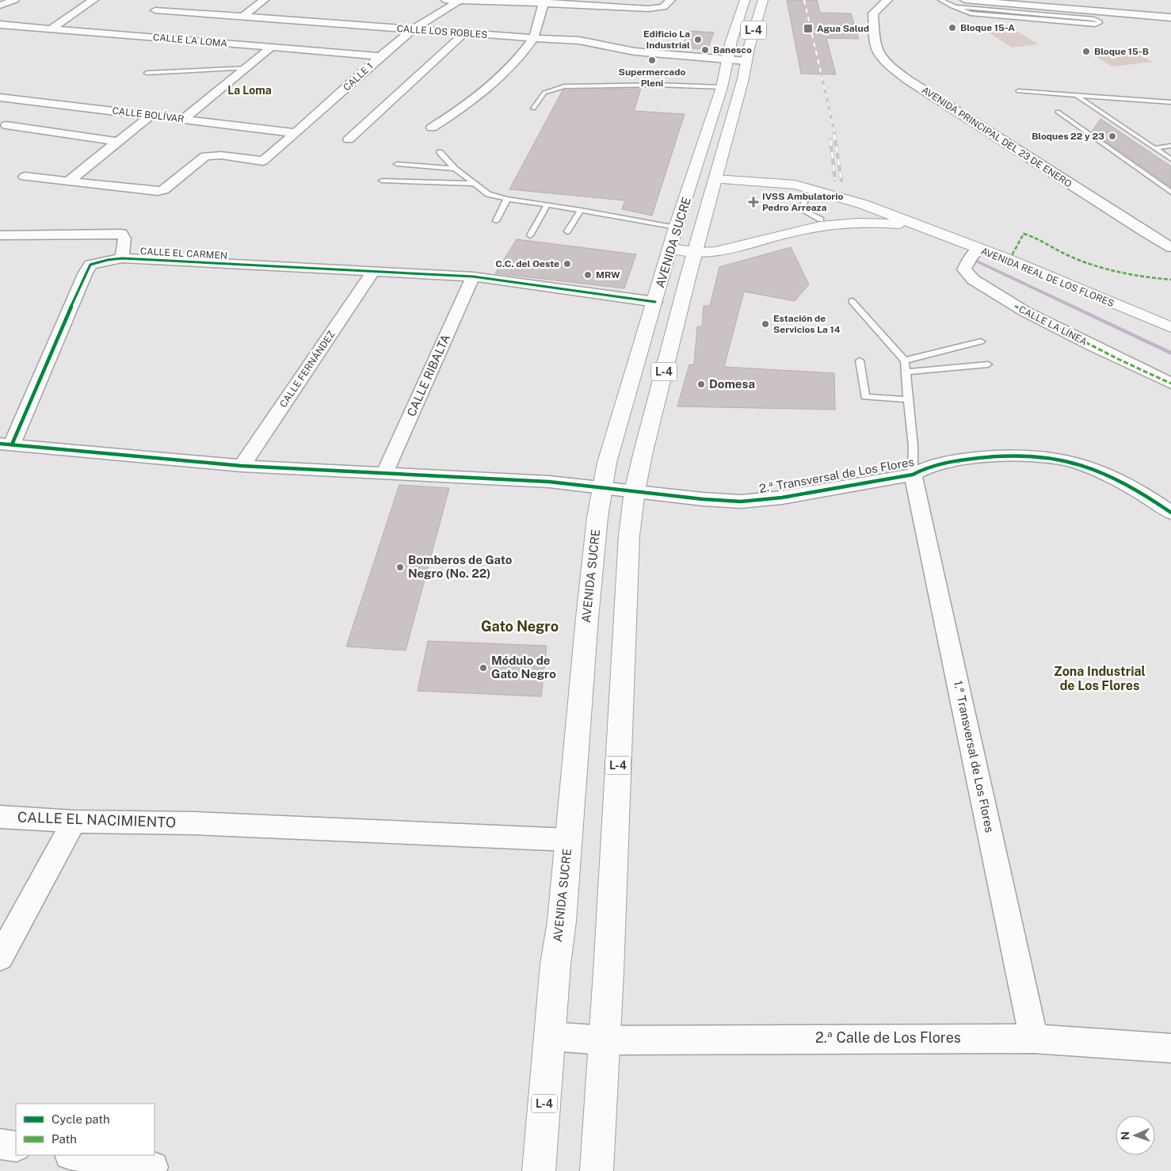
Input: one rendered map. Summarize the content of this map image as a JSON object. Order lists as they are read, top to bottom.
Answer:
{
  "streets": {
    "main road": ["L-4", "AVENIDA SUCRE", "AVENIDA REAL DE LOS FLORES"],
    "street": [
      "CALLE LOS ROBLES",
      "CALLE LA LOMA",
      "CALLE 1",
      "CALLE BOLÍVAR",
      "AVENIDA PRINCIPAL DEL 23 DE ENERO",
      "CALLE EL CARMEN",
      "CALLE LA LÍNEA",
      "CALLE FERNÁNDEZ",
      "CALLE RIBALTA",
      "2.ª Transversal de Los Flores",
      "1.ª Transversal de Los Flores",
      "CALLE EL NACIMIENTO",
      "2.ª Calle de Los Flores"
    ]
  },
  "crossings": [
    ["CALLE LOS ROBLES", "CALLE 1"],
    ["CALLE LOS ROBLES", "AVENIDA SUCRE"],
    ["CALLE LA LOMA", "CALLE 1"],
    ["CALLE 1", "CALLE BOLÍVAR"],
    ["AVENIDA SUCRE", "CALLE EL CARMEN"],
    ["AVENIDA SUCRE", "AVENIDA REAL DE LOS FLORES"],
    ["AVENIDA SUCRE", "2.ª Transversal de Los Flores"],
    ["AVENIDA SUCRE", "CALLE EL NACIMIENTO"],
    ["AVENIDA SUCRE", "2.ª Calle de Los Flores"],
    ["CALLE EL CARMEN", "CALLE FERNÁNDEZ"],
    ["CALLE EL CARMEN", "CALLE RIBALTA"],
    ["CALLE EL CARMEN", "2.ª Transversal de Los Flores"],
    ["AVENIDA REAL DE LOS FLORES", "CALLE LA LÍNEA"],
    ["CALLE FERNÁNDEZ", "2.ª Transversal de Los Flores"],
    ["CALLE RIBALTA", "2.ª Transversal de Los Flores"],
    ["2.ª Transversal de Los Flores", "1.ª Transversal de Los Flores"],
    ["1.ª Transversal de Los Flores", "2.ª Calle de Los Flores"]
  ],
  "districts": ["La Loma", "Gato Negro", "Zona Industrial de Los Flores"],
  "places": {
    "other": [
      "Bloque 15-A",
      "Edificio La Industrial",
      "Banesco",
      "Bloque 15-B",
      "Supermercado Pleni",
      "Bloques 22 y 23",
      "C.C. del Oeste",
      "MRW",
      "Estación de Servicios La 14",
      "Domesa",
      "Bomberos de Gato Negro (No. 22)",
      "Módulo de Gato Negro"
    ],
    "transit": ["Agua Salud"],
    "health": ["IVSS Ambulatorio Pedro Arreaza"]
  },
  "legend": ["Cycle path", "Path"],
  "north": "left"
}
